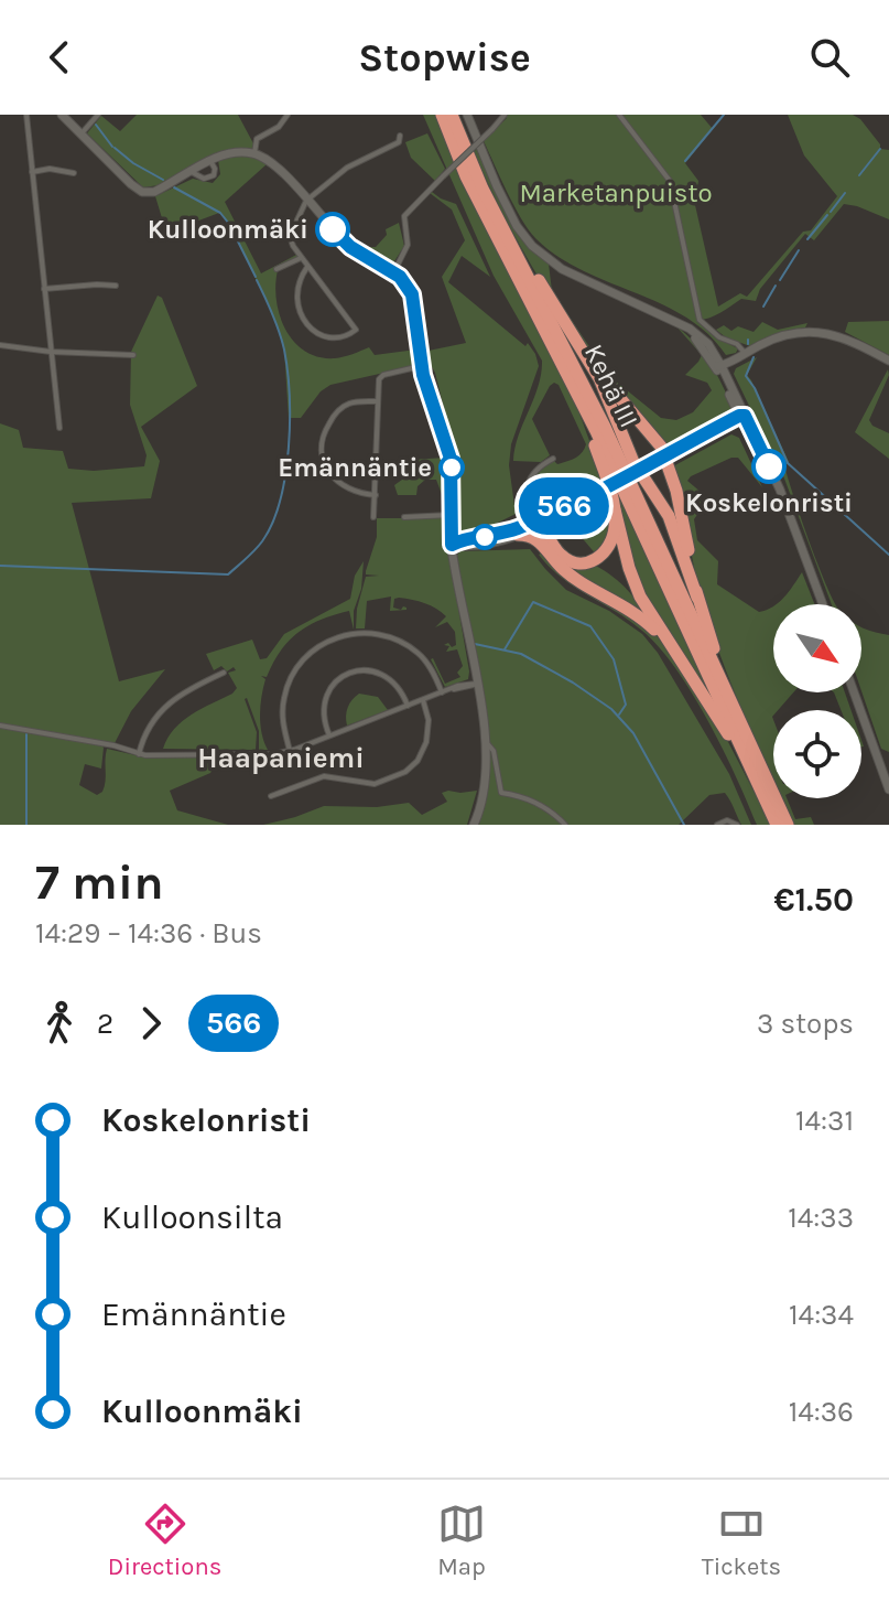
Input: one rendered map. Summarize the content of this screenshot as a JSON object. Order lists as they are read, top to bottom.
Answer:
{
  "streets": {
    "highway": ["Kehä III"]
  },
  "districts": ["Haapaniemi"],
  "parks": ["Marketanpuisto"],
  "places": ["Kulloonmäki", "Koskelonristi", "Emännäntie"],
  "lines": ["bus line 566"],
  "north": "bottom right",
  "page": {
    "header": "Stopwise",
    "on_map": "566",
    "heading": ["7 min", "14:29 – 14:36 · Bus", "€1.50"],
    "legs": ["2", "566", "3 stops"],
    "list": [
      {
        "name": "Koskelonristi",
        "value": "14:31"
      },
      {
        "name": "Kulloonsilta",
        "value": "14:33"
      },
      {
        "name": "Emännäntie",
        "value": "14:34"
      },
      {
        "name": "Kulloonmäki",
        "value": "14:36"
      }
    ],
    "tabs": ["Directions", "Map", "Tickets"]
  }
}
